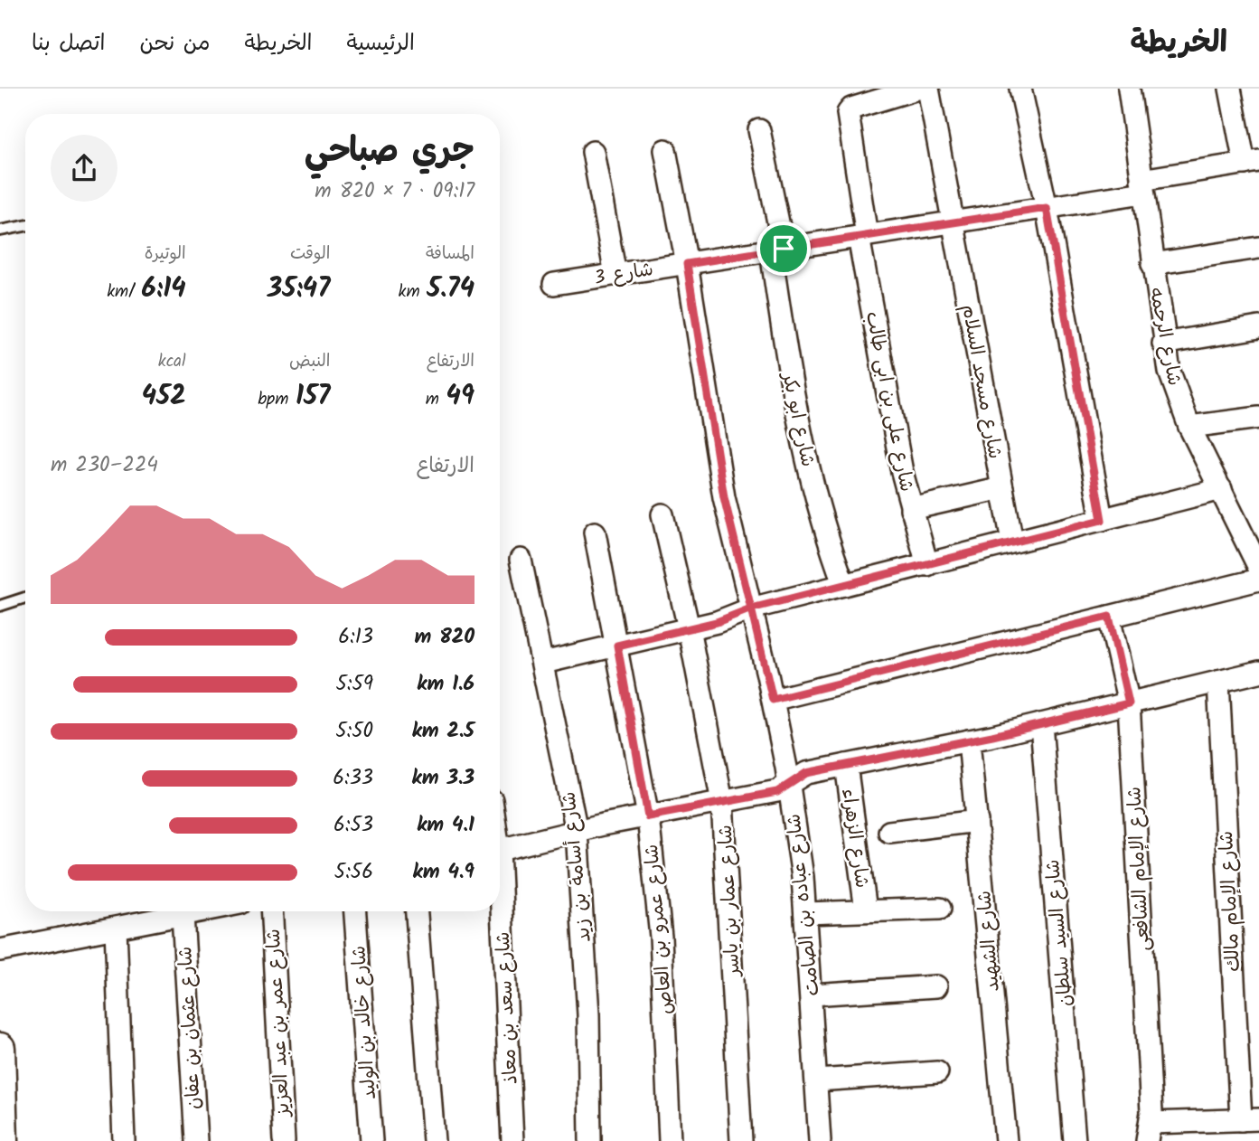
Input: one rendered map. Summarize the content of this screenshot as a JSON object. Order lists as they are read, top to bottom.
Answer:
{
  "streets": {
    "street": [
      "شارع 3",
      "شارع الرحمه",
      "شارع مسجد السلام",
      "شارع على بن ابى طالب",
      "شارع ابو بكر",
      "شارع الزهراء",
      "شارع أسامة بن زيد",
      "شارع الإمام الشافعى",
      "شارع عمار بن ياسر",
      "شارع الإمام مالك",
      "شارع عباده بن الصامت",
      "شارع عمرو بن العاص",
      "شارع السيد سلطان",
      "شارع الشهيد",
      "شارع سعد بن معاذ",
      "شارع عمر بن عبد العزيز",
      "شارع خالد بن الوليد",
      "شارع عثمان بن عفان"
    ]
  },
  "crossings": [
    ["شارع 3", "شارع الرحمه"],
    ["شارع 3", "شارع مسجد السلام"],
    ["شارع 3", "شارع على بن ابى طالب"],
    ["شارع 3", "شارع ابو بكر"],
    ["شارع 3", "شارع عباده بن الصامت"]
  ],
  "page": {
    "header": "الخريطة",
    "nav": [
      "الرئيسية",
      "الخريطة",
      "من نحن",
      "اتصل بنا"
    ],
    "heading": ["جري صباحي", "09:17 · 7 × 820 m"],
    "stats": [
      ["المسافة", "5.74 km"],
      ["الوقت", "35:47"],
      ["الوتيرة", "6:14 /km"],
      ["الارتفاع", "49 m"],
      ["النبض", "157 bpm"],
      ["kcal", "452"]
    ],
    "chart": ["الارتفاع", "224–230 m"],
    "list": [
      {
        "name": "820 m",
        "note": "6:13"
      },
      {
        "name": "1.6 km",
        "note": "5:59"
      },
      {
        "name": "2.5 km",
        "note": "5:50"
      },
      {
        "name": "3.3 km",
        "note": "6:33"
      },
      {
        "name": "4.1 km",
        "note": "6:53"
      },
      {
        "name": "4.9 km",
        "note": "5:56"
      }
    ]
  }
}
